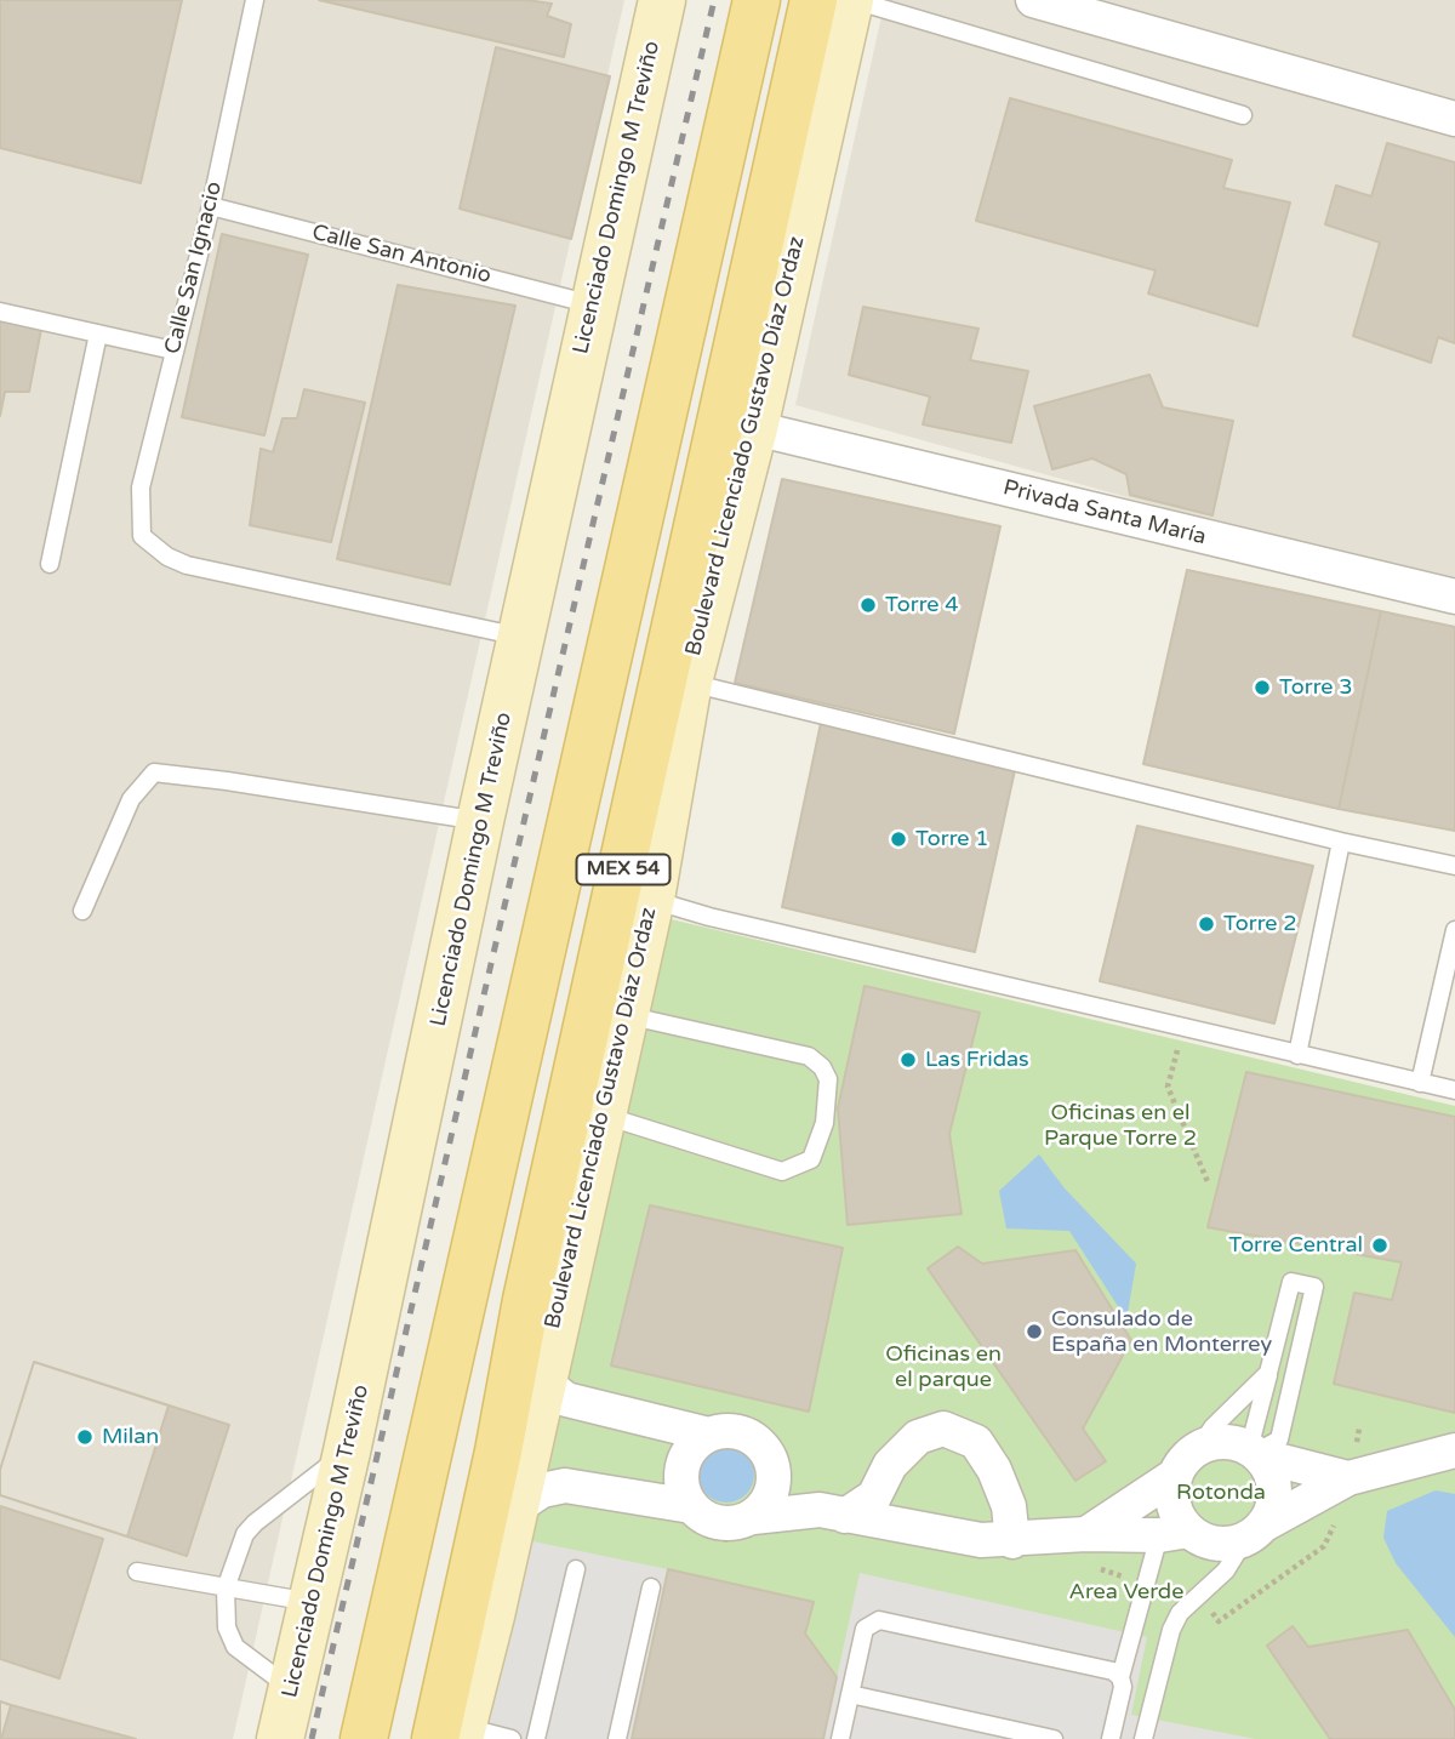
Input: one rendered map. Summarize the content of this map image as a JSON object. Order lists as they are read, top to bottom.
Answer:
{
  "streets": {
    "main road": ["Licenciado Domingo M Treviño", "Boulevard Licenciado Gustavo Díaz Ordaz", "MEX 54"],
    "street": ["Privada Santa María"],
    "lane": ["Calle San Antonio", "Calle San Ignacio"]
  },
  "crossings": [
    ["Licenciado Domingo M Treviño", "Calle San Antonio"],
    ["Licenciado Domingo M Treviño", "Calle San Ignacio"],
    ["Calle San Antonio", "Calle San Ignacio"],
    ["Boulevard Licenciado Gustavo Díaz Ordaz", "Privada Santa María"]
  ],
  "parks": [
    "Oficinas en el Parque Torre 2",
    "Oficinas en el parque",
    "Rotonda",
    "Area Verde"
  ],
  "places": [
    "Torre 4",
    "Torre 3",
    "Torre 1",
    "Torre 2",
    "Las Fridas",
    "Torre Central",
    "Consulado de España en Monterrey",
    "Milan"
  ]
}
